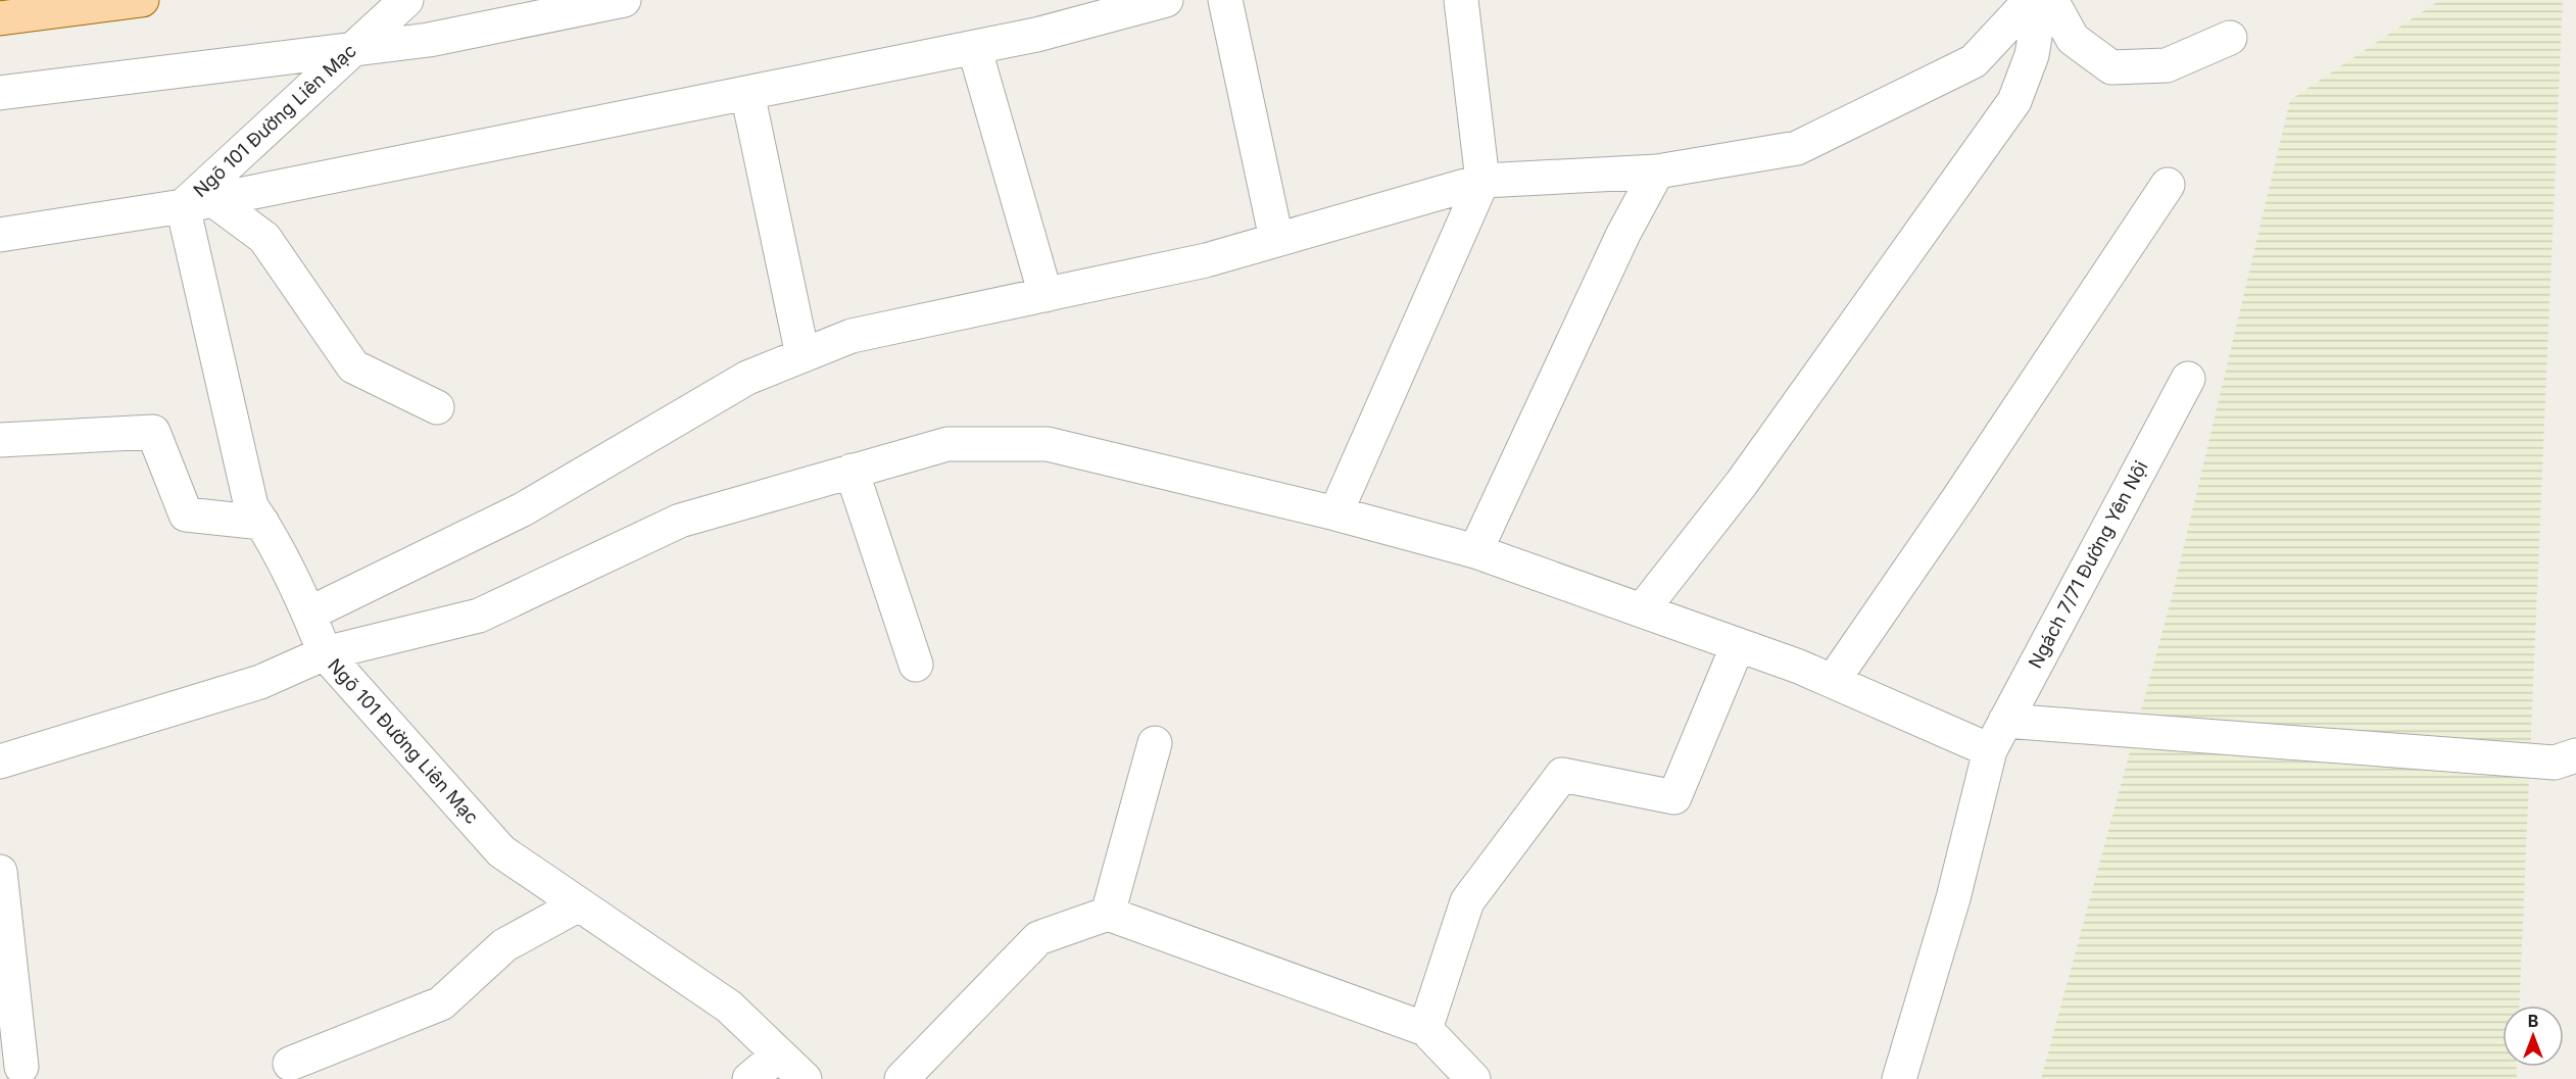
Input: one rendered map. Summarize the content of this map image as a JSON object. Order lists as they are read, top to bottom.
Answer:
{
  "streets": {
    "street": ["Ngõ 101 Đường Liên Mạc", "Ngách 7/71 Đường Yên Nội"]
  },
  "north": "top"
}
